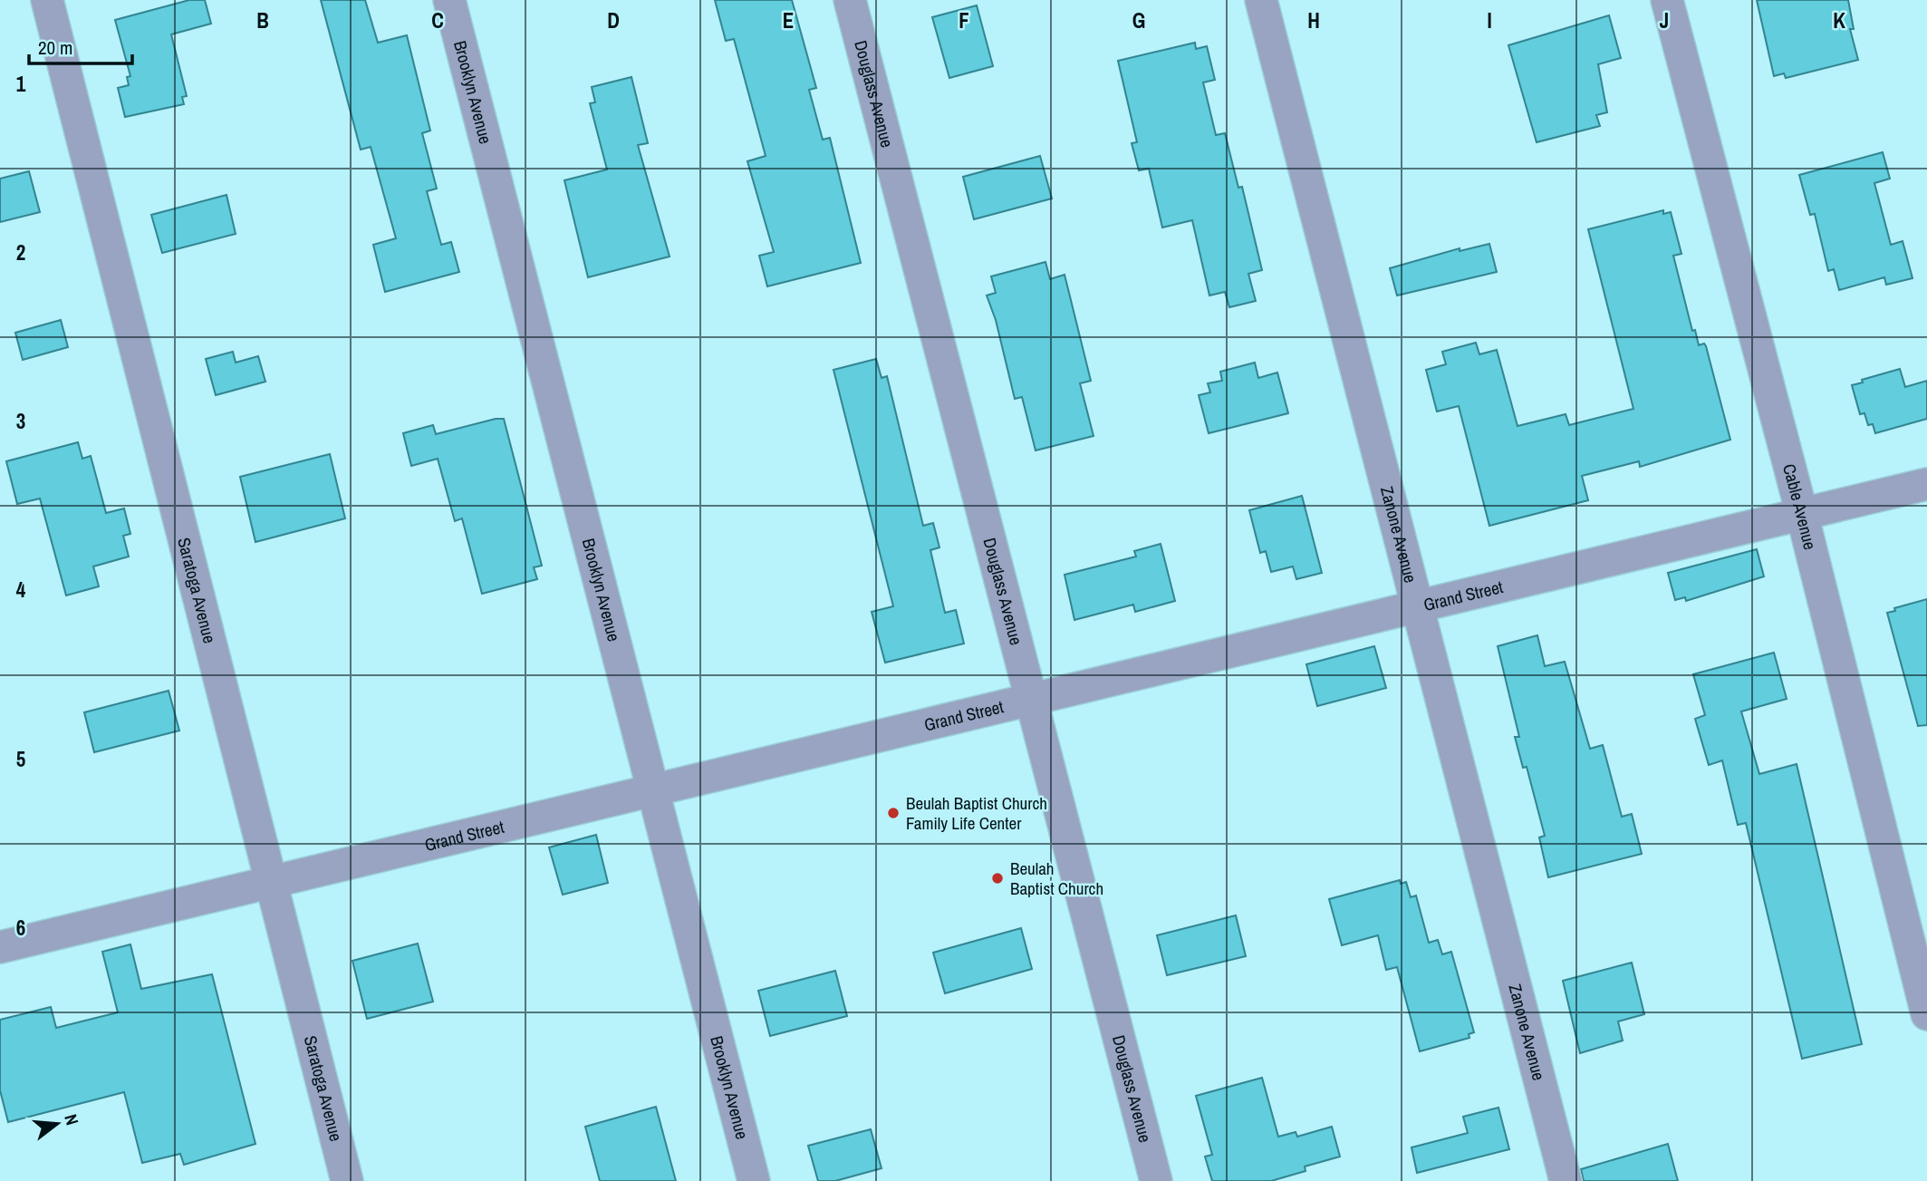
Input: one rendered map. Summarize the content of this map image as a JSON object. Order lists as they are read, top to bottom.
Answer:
{
  "streets": {
    "street": [
      "Brooklyn Avenue",
      "Douglass Avenue",
      "Cable Avenue",
      "Zanone Avenue",
      "Saratoga Avenue",
      "Grand Street"
    ]
  },
  "crossings": [
    ["Brooklyn Avenue", "Grand Street"],
    ["Douglass Avenue", "Grand Street"],
    ["Cable Avenue", "Grand Street"],
    ["Zanone Avenue", "Grand Street"],
    ["Saratoga Avenue", "Grand Street"]
  ],
  "places": ["Beulah Baptist Church Family Life Center", "Beulah Baptist Church"],
  "scale_bar": "20 m",
  "north": "right",
  "grid": {
    "columns": [
      "B",
      "C",
      "D",
      "E",
      "F",
      "G",
      "H",
      "I",
      "J",
      "K"
    ],
    "rows": [
      "1",
      "2",
      "3",
      "4",
      "5",
      "6"
    ]
  }
}
